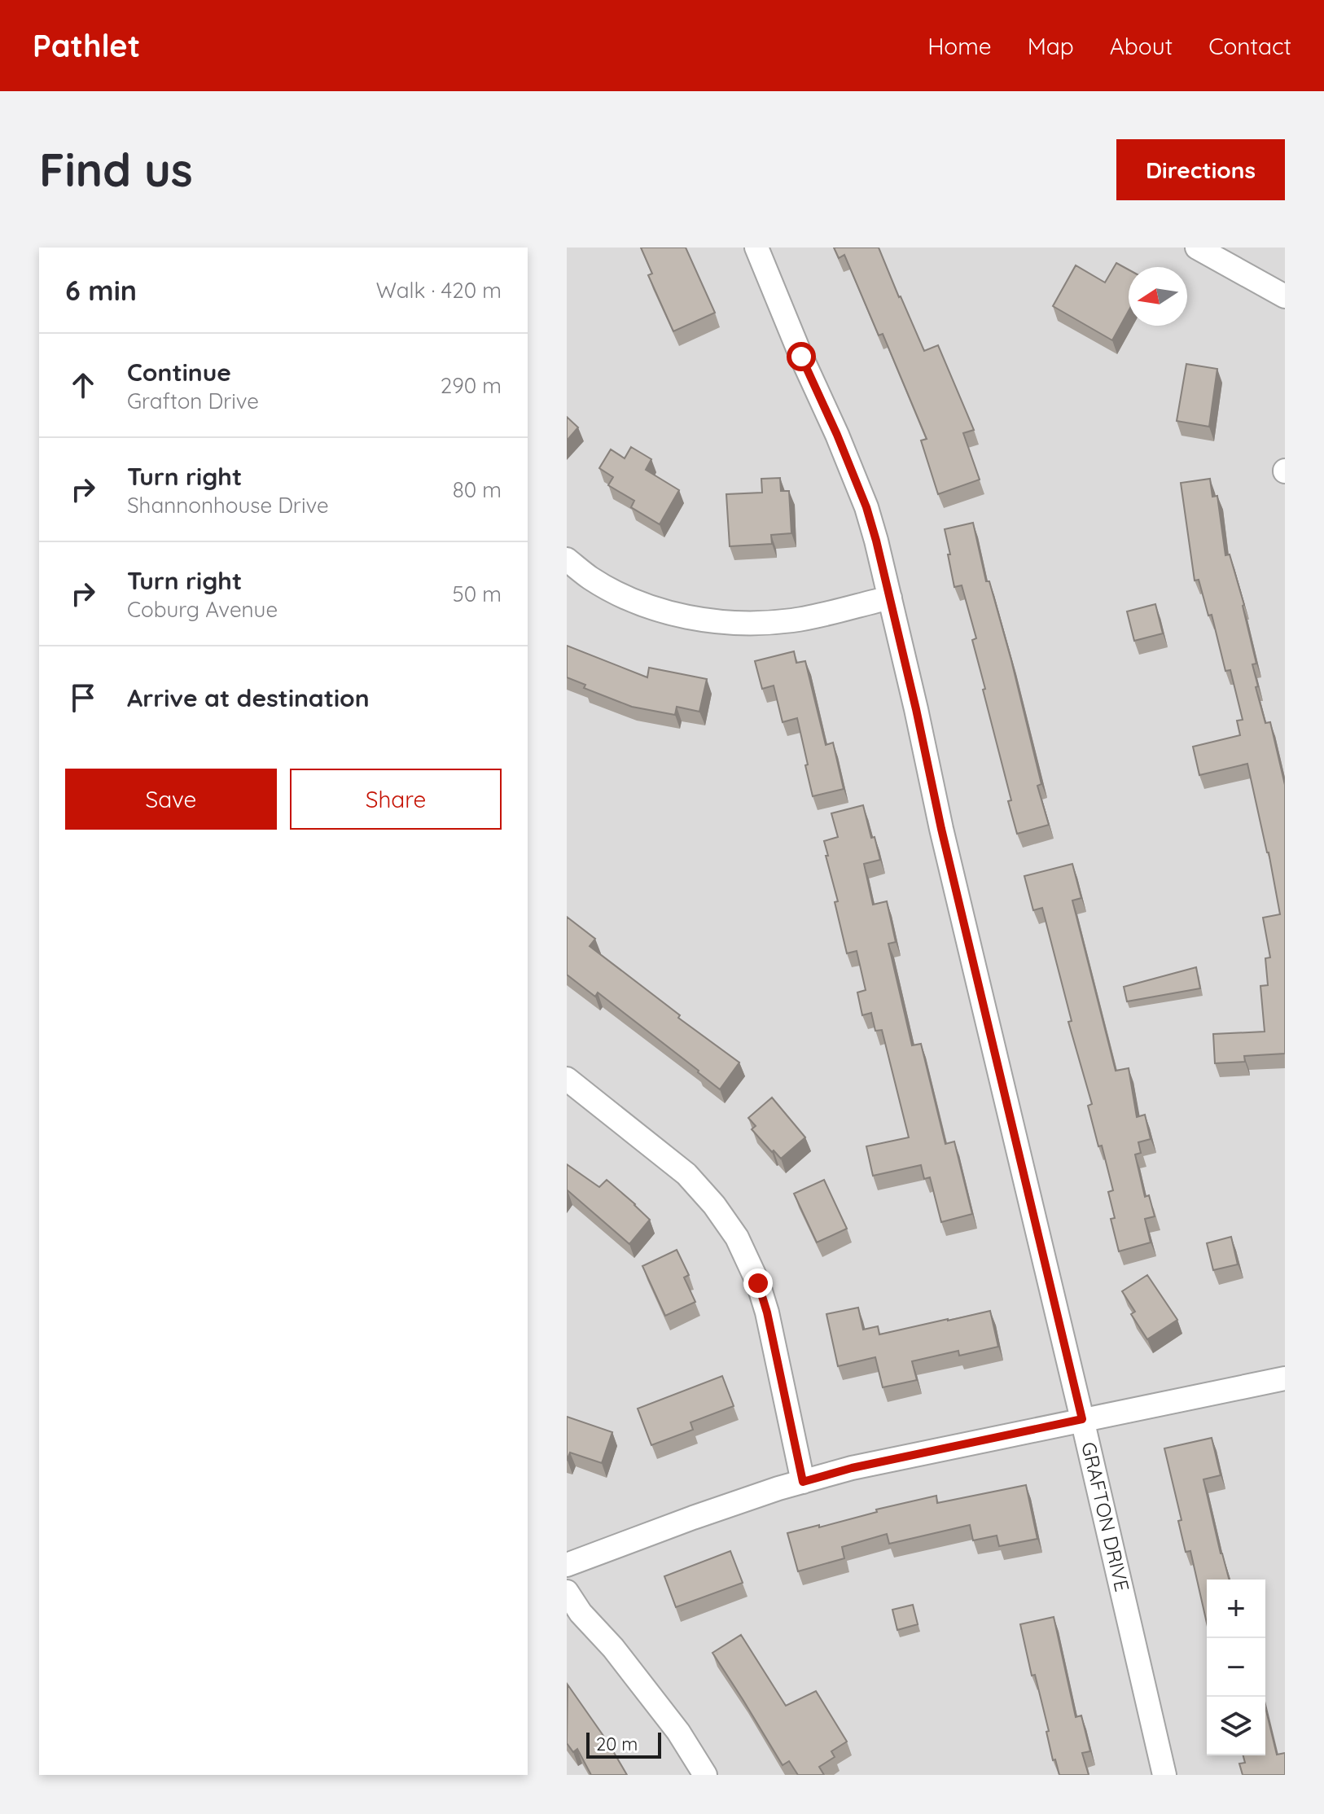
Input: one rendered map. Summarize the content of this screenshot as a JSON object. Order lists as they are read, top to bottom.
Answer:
{
  "streets": {
    "street": ["GRAFTON DRIVE"]
  },
  "scale_bar": "20 m",
  "north": "left",
  "page": {
    "header": "Pathlet",
    "nav": [
      "Home",
      "Map",
      "About",
      "Contact"
    ],
    "buttons": [
      "Directions",
      ["Save", "Share"]
    ],
    "title": "Find us",
    "heading": ["6 min", "Walk · 420 m"],
    "list": [
      ["Continue", "Grafton Drive", "290 m"],
      ["Turn right", "Shannonhouse Drive", "80 m"],
      ["Turn right", "Coburg Avenue", "50 m"],
      "Arrive at destination"
    ],
    "map_buttons": ["+", "−"],
    "scale": "20 m"
  }
}
